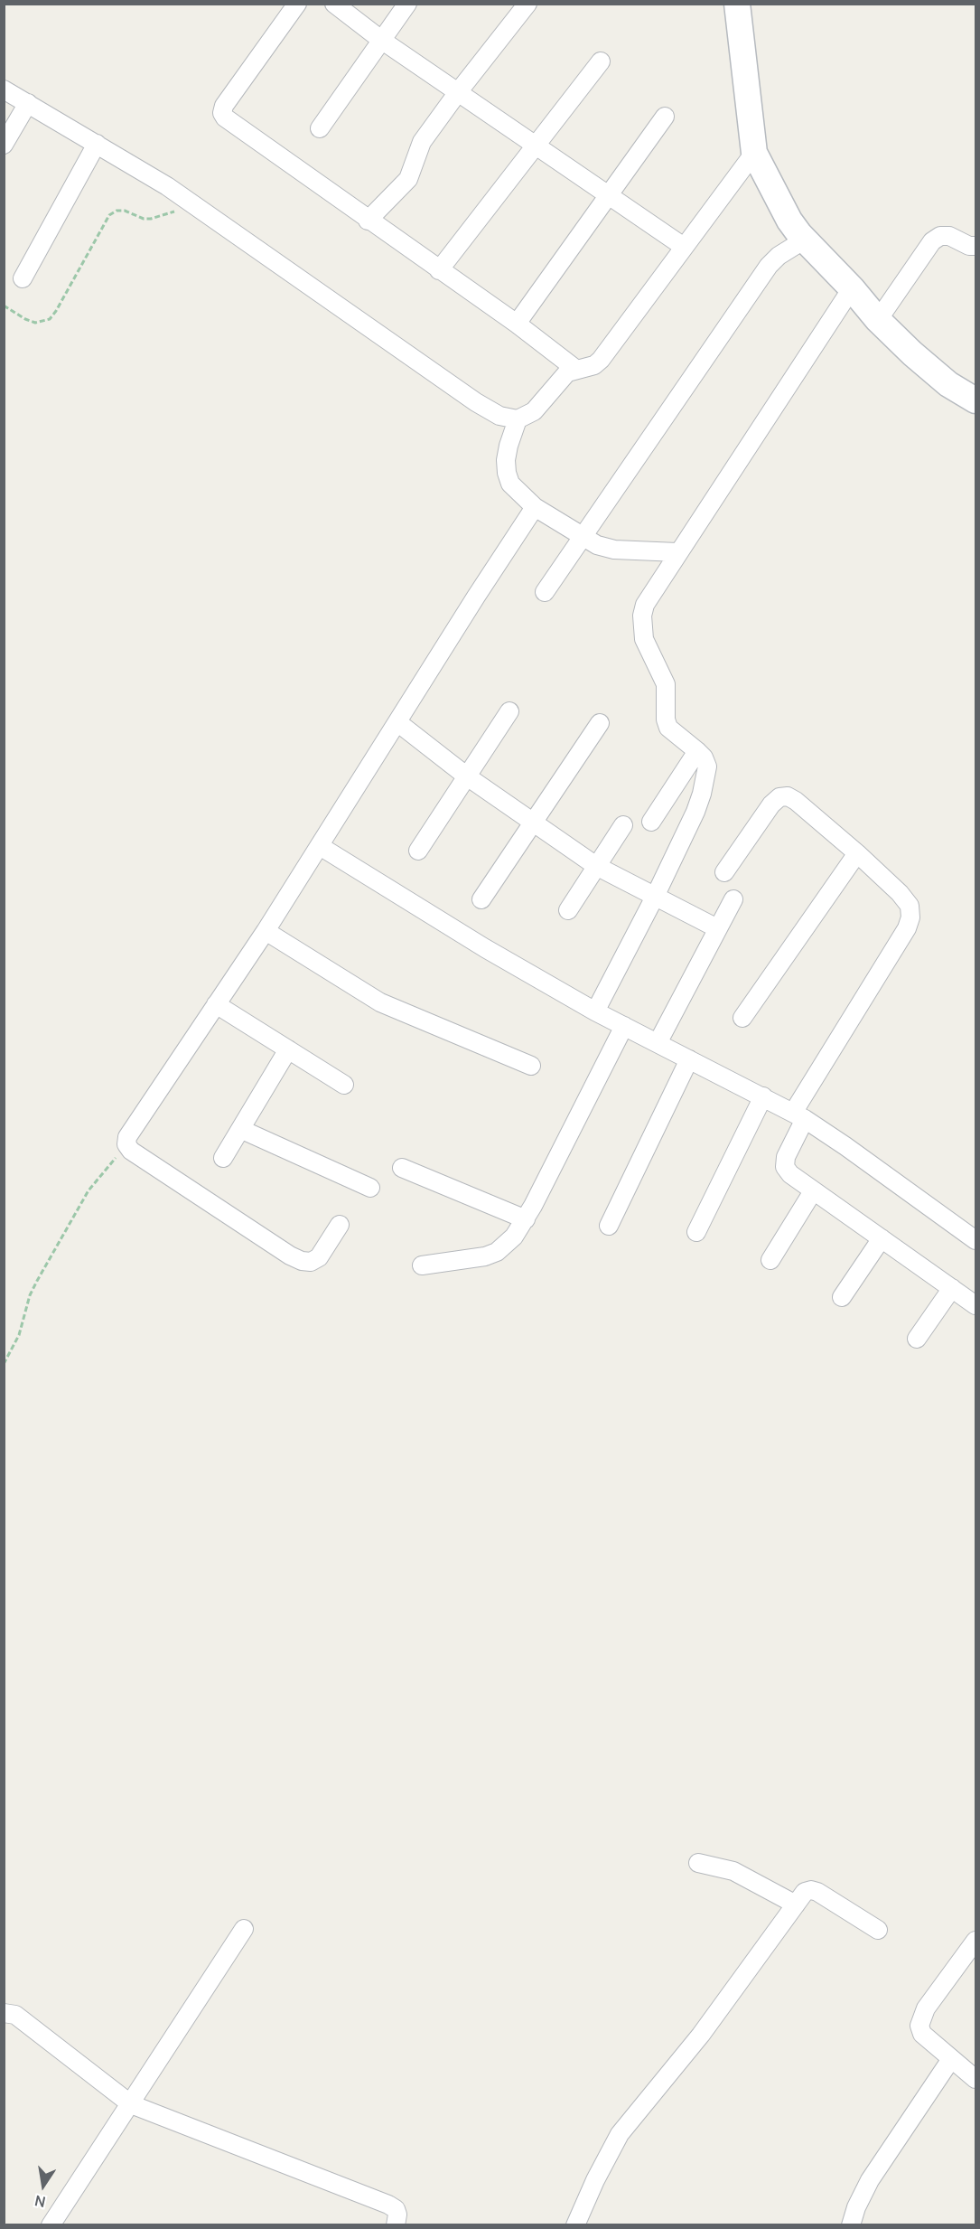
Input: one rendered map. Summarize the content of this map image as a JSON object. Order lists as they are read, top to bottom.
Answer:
{
  "north": "bottom"
}
